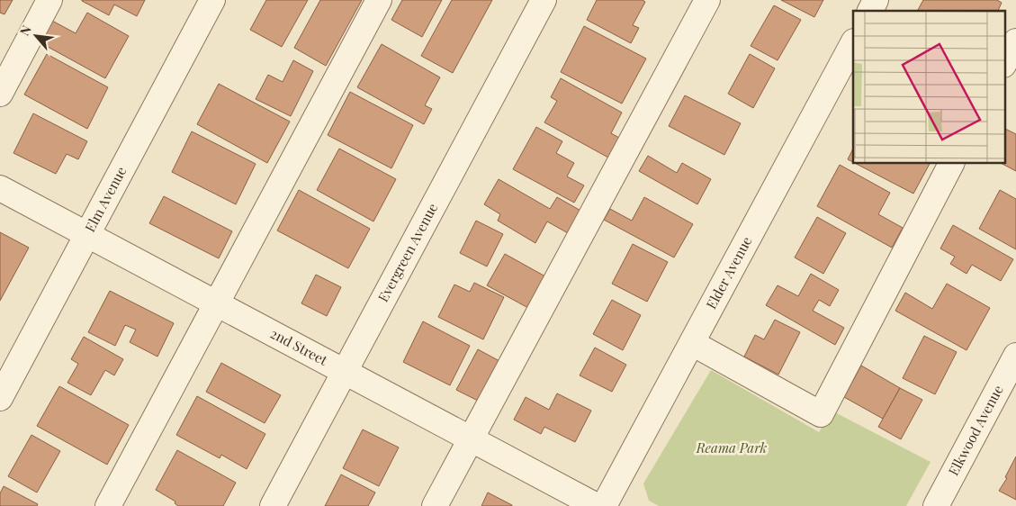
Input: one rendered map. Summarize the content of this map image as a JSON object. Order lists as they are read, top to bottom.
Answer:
{
  "streets": {
    "street": [
      "Elm Avenue",
      "Evergreen Avenue",
      "Elder Avenue",
      "2nd Street",
      "Elkwood Avenue"
    ]
  },
  "crossings": [
    ["Elm Avenue", "2nd Street"],
    ["Evergreen Avenue", "2nd Street"]
  ],
  "parks": ["Reama Park"],
  "north": "top left"
}
